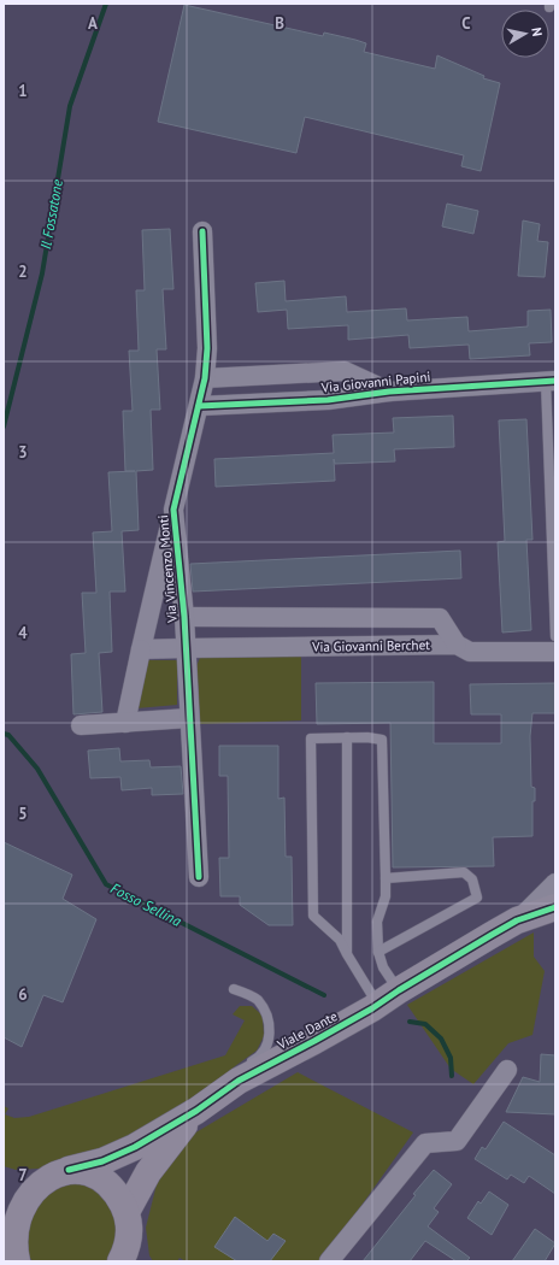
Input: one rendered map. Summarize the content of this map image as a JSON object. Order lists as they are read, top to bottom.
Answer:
{
  "streets": {
    "street": [
      "Via Giovanni Papini",
      "Via Vincenzo Monti",
      "Via Giovanni Berchet",
      "Viale Dante"
    ]
  },
  "crossings": [
    ["Via Giovanni Papini", "Via Vincenzo Monti"],
    ["Via Vincenzo Monti", "Via Giovanni Berchet"]
  ],
  "water": ["Il Fossatone", "Fosso Sellina"],
  "north": "right",
  "grid": {
    "columns": ["A", "B", "C"],
    "rows": [
      "1",
      "2",
      "3",
      "4",
      "5",
      "6",
      "7"
    ]
  }
}
